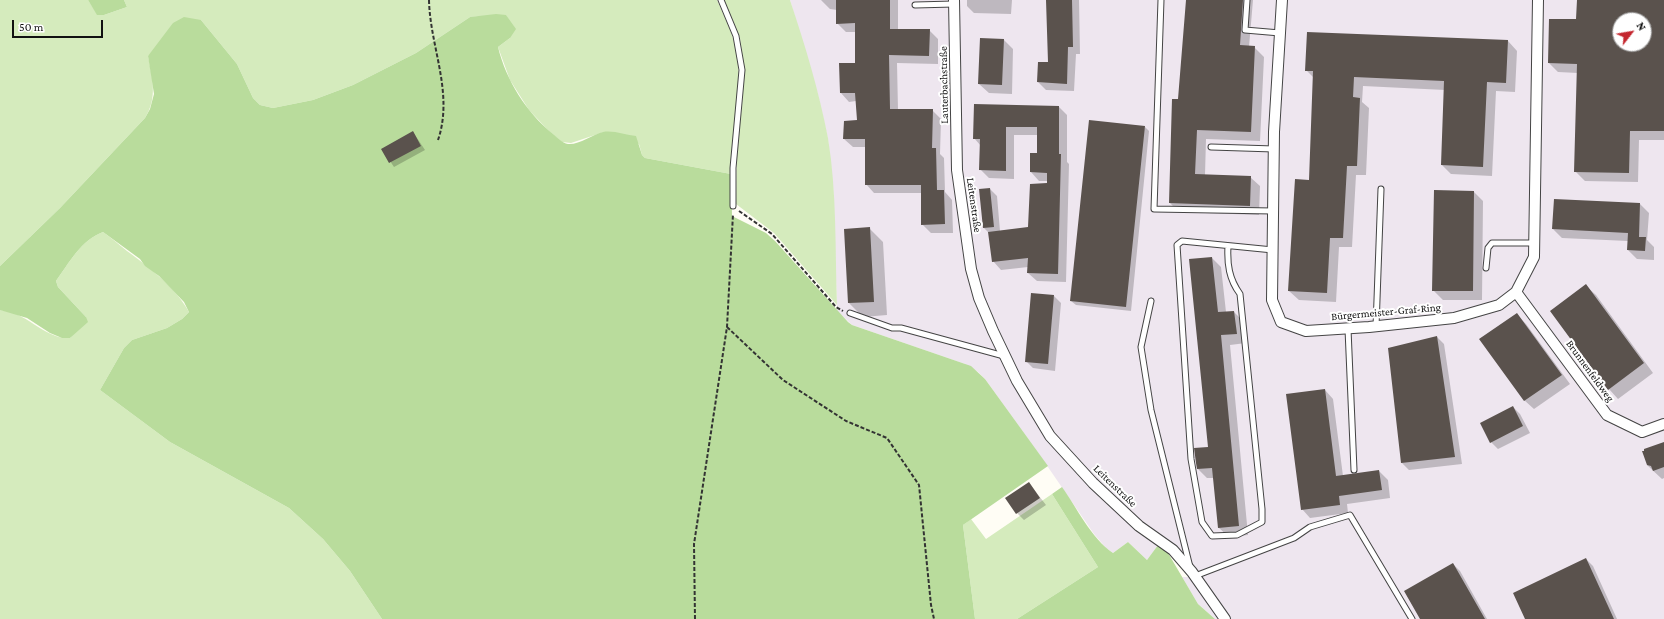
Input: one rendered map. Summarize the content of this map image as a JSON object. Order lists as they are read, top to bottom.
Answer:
{
  "streets": {
    "street": [
      "Lauterbachstraße",
      "Leitenstraße",
      "Bürgermeister-Graf-Ring",
      "Brunnenfeldweg"
    ]
  },
  "crossings": [
    ["Lauterbachstraße", "Leitenstraße"],
    ["Bürgermeister-Graf-Ring", "Brunnenfeldweg"]
  ],
  "scale_bar": "50 m",
  "north": "top right"
}
